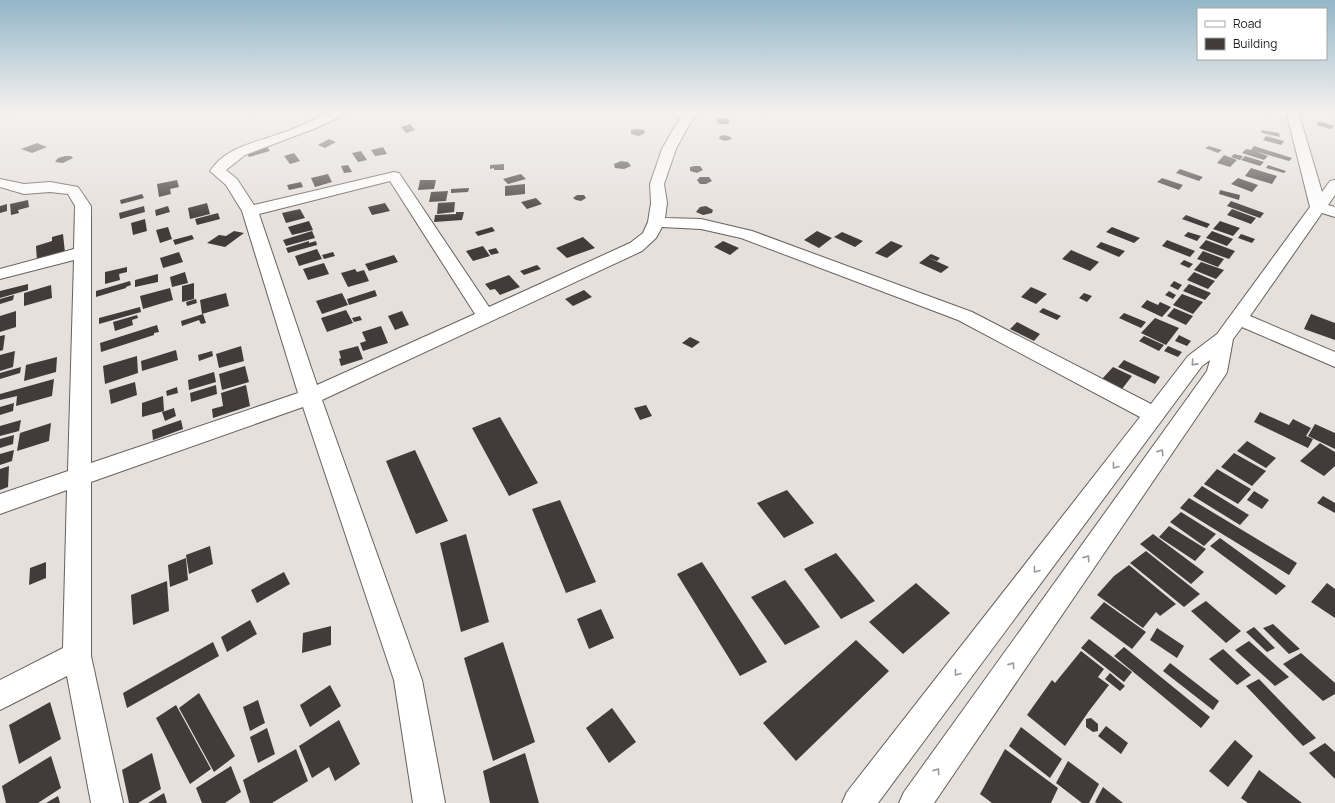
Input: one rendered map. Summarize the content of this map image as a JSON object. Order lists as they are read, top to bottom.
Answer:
{
  "legend": ["Road", "Building"]
}
